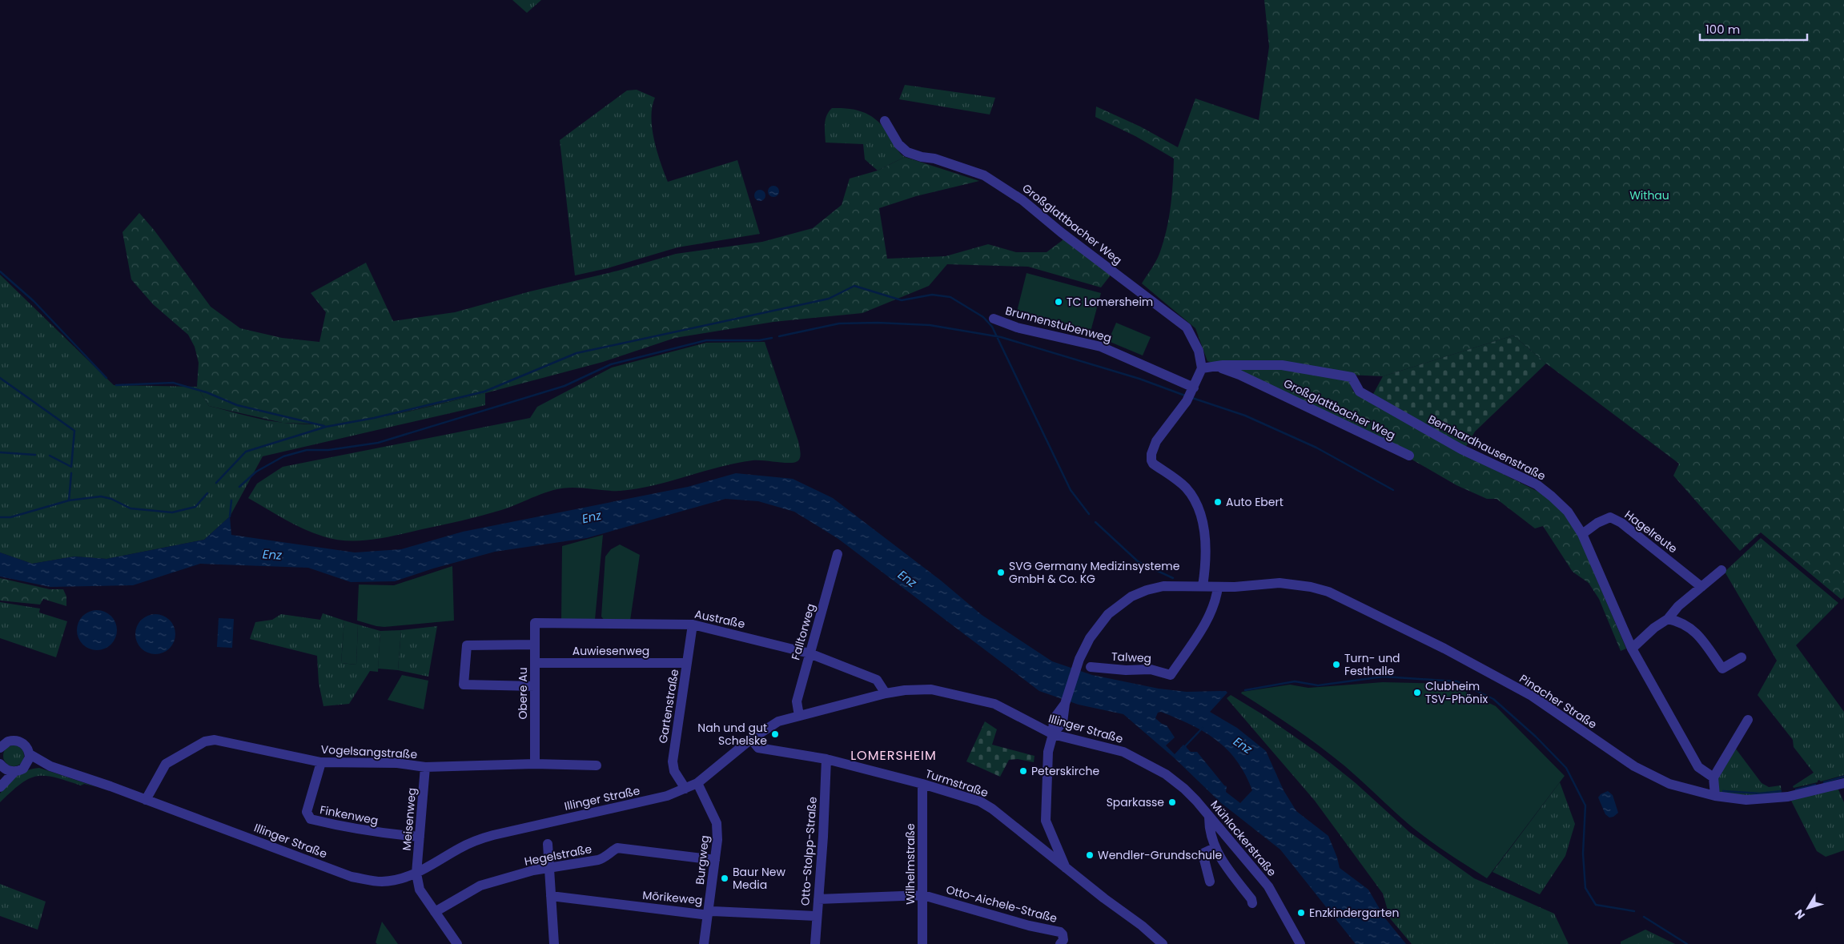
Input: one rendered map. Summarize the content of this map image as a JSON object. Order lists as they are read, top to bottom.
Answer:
{
  "streets": {
    "street": [
      "Großglattbacher Weg",
      "Brunnenstubenweg",
      "Bernhardhausenstraße",
      "Hagelreute",
      "Austraße",
      "Falltorweg",
      "Auwiesenweg",
      "Talweg",
      "Obere Au",
      "Pinacher Straße",
      "Gartenstraße",
      "Illinger Straße",
      "Vogelsangstraße",
      "Turmstraße",
      "Finkenweg",
      "Meisenweg",
      "Mühlackerstraße",
      "Otto-Stolpp-Straße",
      "Hegelstraße",
      "Burgweg",
      "Wilhelmstraße",
      "Mörikeweg",
      "Otto-Aichele-Straße"
    ]
  },
  "crossings": [
    ["Großglattbacher Weg", "Bernhardhausenstraße"],
    ["Bernhardhausenstraße", "Hagelreute"],
    ["Austraße", "Falltorweg"],
    ["Austraße", "Obere Au"],
    ["Austraße", "Gartenstraße"],
    ["Austraße", "Illinger Straße"],
    ["Falltorweg", "Illinger Straße"],
    ["Auwiesenweg", "Obere Au"],
    ["Auwiesenweg", "Gartenstraße"],
    ["Talweg", "Pinacher Straße"],
    ["Obere Au", "Vogelsangstraße"],
    ["Pinacher Straße", "Illinger Straße"],
    ["Gartenstraße", "Illinger Straße"],
    ["Illinger Straße", "Vogelsangstraße"],
    ["Illinger Straße", "Turmstraße"],
    ["Illinger Straße", "Meisenweg"],
    ["Illinger Straße", "Mühlackerstraße"],
    ["Illinger Straße", "Burgweg"],
    ["Vogelsangstraße", "Finkenweg"],
    ["Vogelsangstraße", "Meisenweg"],
    ["Turmstraße", "Otto-Stolpp-Straße"],
    ["Turmstraße", "Wilhelmstraße"],
    ["Finkenweg", "Meisenweg"],
    ["Otto-Stolpp-Straße", "Mörikeweg"],
    ["Hegelstraße", "Burgweg"],
    ["Burgweg", "Mörikeweg"],
    ["Wilhelmstraße", "Otto-Aichele-Straße"]
  ],
  "districts": ["LOMERSHEIM"],
  "water": ["Enz"],
  "parks": ["Withau"],
  "places": [
    "TC Lomersheim",
    "Auto Ebert",
    "SVG Germany Medizinsysteme GmbH & Co. KG",
    "Turn- und Festhalle",
    "Clubheim TSV-Phönix",
    "Nah und gut Schelske",
    "Peterskirche",
    "Sparkasse",
    "Wendler-Grundschule",
    "Baur New Media",
    "Enzkindergarten"
  ],
  "scale_bar": "100 m",
  "north": "bottom left"
}
